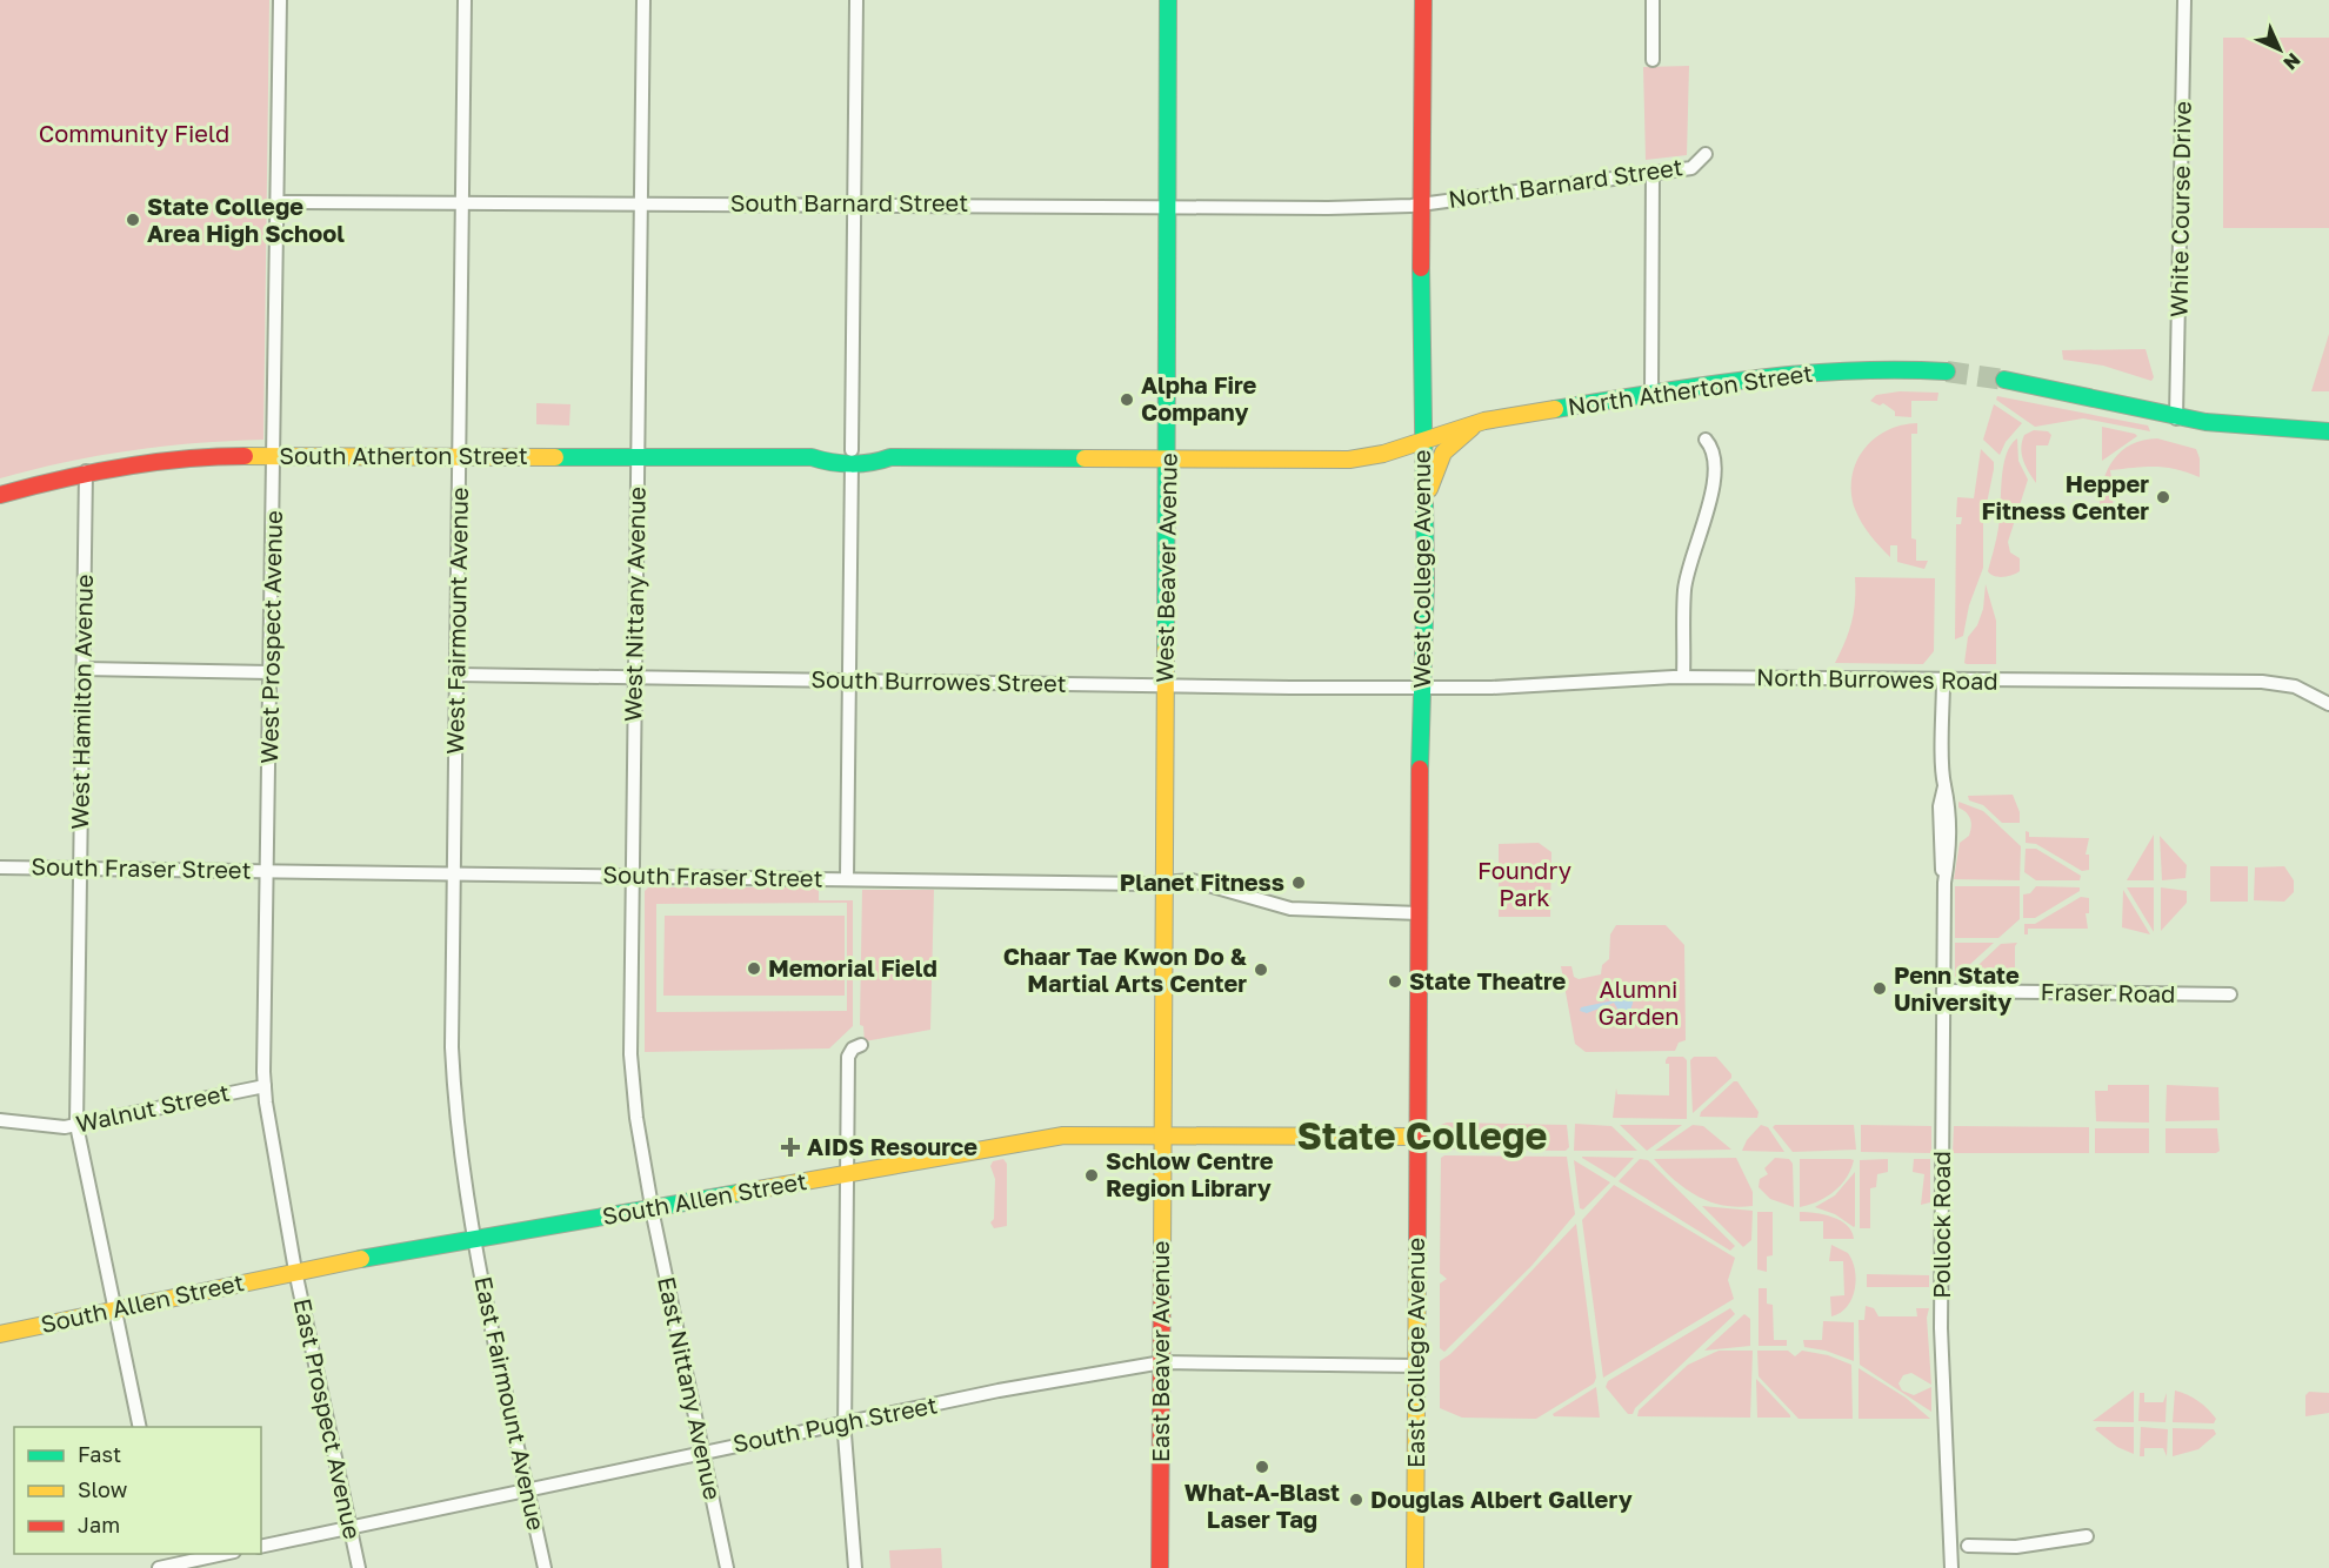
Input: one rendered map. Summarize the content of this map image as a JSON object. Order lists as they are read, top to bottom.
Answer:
{
  "streets": {
    "main road": [
      "North Atherton Street",
      "South Atherton Street",
      "West Beaver Avenue",
      "West College Avenue",
      "South Allen Street",
      "East Beaver Avenue",
      "East College Avenue"
    ],
    "street": [
      "North Barnard Street",
      "South Barnard Street",
      "White Course Drive",
      "West Nittany Avenue",
      "West Fairmount Avenue",
      "West Prospect Avenue",
      "North Burrowes Road",
      "South Burrowes Street",
      "West Hamilton Avenue",
      "South Fraser Street",
      "Fraser Road",
      "Walnut Street",
      "Pollock Road",
      "East Nittany Avenue",
      "East Fairmount Avenue",
      "East Prospect Avenue",
      "South Pugh Street"
    ]
  },
  "crossings": [
    ["North Barnard Street", "South Barnard Street"],
    ["North Barnard Street", "West College Avenue"],
    ["South Barnard Street", "West Beaver Avenue"],
    ["South Barnard Street", "West College Avenue"],
    ["South Barnard Street", "West Nittany Avenue"],
    ["South Barnard Street", "West Fairmount Avenue"],
    ["South Barnard Street", "West Prospect Avenue"],
    ["North Atherton Street", "South Atherton Street"],
    ["North Atherton Street", "West College Avenue"],
    ["South Atherton Street", "West Beaver Avenue"],
    ["South Atherton Street", "West College Avenue"],
    ["South Atherton Street", "West Nittany Avenue"],
    ["South Atherton Street", "West Fairmount Avenue"],
    ["South Atherton Street", "West Prospect Avenue"],
    ["South Atherton Street", "West Hamilton Avenue"],
    ["West Beaver Avenue", "South Burrowes Street"],
    ["West Beaver Avenue", "South Fraser Street"],
    ["West Beaver Avenue", "South Allen Street"],
    ["West Beaver Avenue", "East Beaver Avenue"],
    ["West College Avenue", "North Burrowes Road"],
    ["West College Avenue", "South Burrowes Street"],
    ["West College Avenue", "South Fraser Street"],
    ["West College Avenue", "South Allen Street"],
    ["West College Avenue", "East College Avenue"],
    ["West Nittany Avenue", "South Burrowes Street"],
    ["West Nittany Avenue", "South Fraser Street"],
    ["West Nittany Avenue", "South Allen Street"],
    ["West Nittany Avenue", "East Nittany Avenue"],
    ["West Fairmount Avenue", "South Burrowes Street"],
    ["West Fairmount Avenue", "South Fraser Street"],
    ["West Fairmount Avenue", "South Allen Street"],
    ["West Fairmount Avenue", "East Fairmount Avenue"],
    ["West Prospect Avenue", "South Fraser Street"],
    ["West Prospect Avenue", "Walnut Street"],
    ["West Prospect Avenue", "South Allen Street"],
    ["West Prospect Avenue", "East Prospect Avenue"],
    ["North Burrowes Road", "South Burrowes Street"],
    ["North Burrowes Road", "Pollock Road"],
    ["West Hamilton Avenue", "South Fraser Street"],
    ["West Hamilton Avenue", "Walnut Street"],
    ["West Hamilton Avenue", "South Allen Street"],
    ["Fraser Road", "Pollock Road"],
    ["South Allen Street", "East Beaver Avenue"],
    ["South Allen Street", "East College Avenue"],
    ["South Allen Street", "East Nittany Avenue"],
    ["South Allen Street", "East Fairmount Avenue"],
    ["South Allen Street", "East Prospect Avenue"],
    ["East Beaver Avenue", "South Pugh Street"],
    ["East College Avenue", "South Pugh Street"],
    ["East Nittany Avenue", "South Pugh Street"],
    ["East Fairmount Avenue", "South Pugh Street"],
    ["East Prospect Avenue", "South Pugh Street"]
  ],
  "districts": ["State College"],
  "parks": ["Community Field", "Foundry Park", "Alumni Garden"],
  "places": {
    "other": [
      "State College Area High School",
      "Alpha Fire Company",
      "Hepper Fitness Center",
      "Planet Fitness",
      "Memorial Field",
      "Chaar Tae Kwon Do & Martial Arts Center",
      "State Theatre",
      "Penn State University",
      "Schlow Centre Region Library",
      "What-A-Blast Laser Tag",
      "Douglas Albert Gallery"
    ],
    "health": ["AIDS Resource"]
  },
  "legend": ["Fast", "Slow", "Jam"],
  "north": "bottom right"
}
